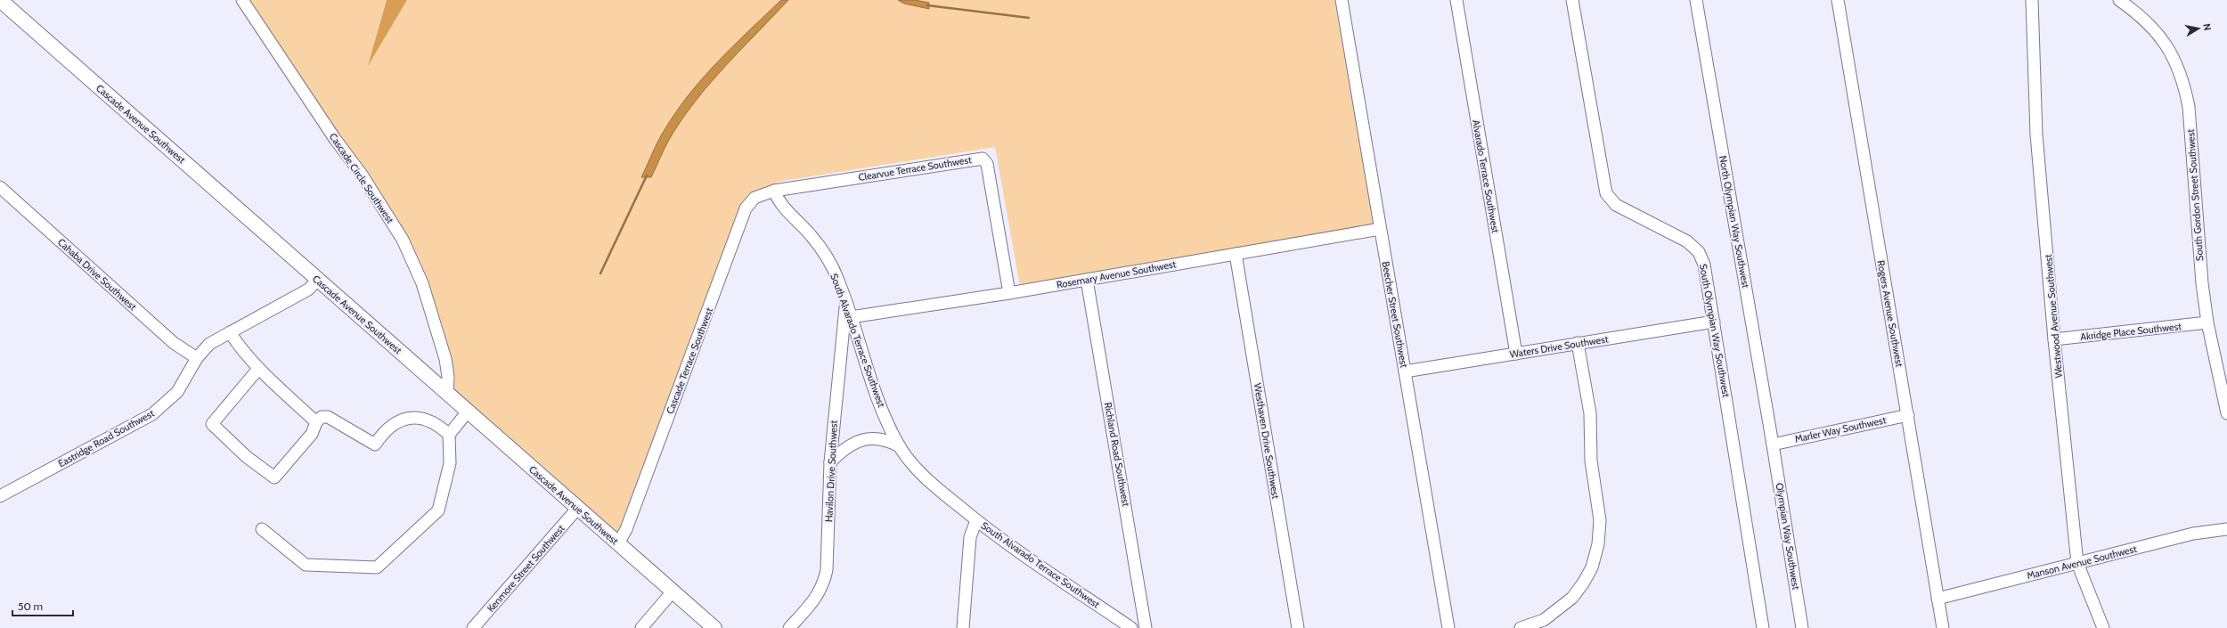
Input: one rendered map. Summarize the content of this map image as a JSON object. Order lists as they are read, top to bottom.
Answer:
{
  "streets": {
    "main road": ["Cascade Avenue Southwest"],
    "street": [
      "Clearvue Terrace Southwest",
      "Alvarado Terrace Southwest",
      "Cascade Circle Southwest",
      "South Gordon Street Southwest",
      "North Olympian Way Southwest",
      "Cahaba Drive Southwest",
      "Rosemary Avenue Southwest",
      "Rogers Avenue Southwest",
      "Beecher Street Southwest",
      "Westwood Avenue Southwest",
      "South Olympian Way Southwest",
      "Akridge Place Southwest",
      "South Alvarado Terrace Southwest",
      "Waters Drive Southwest",
      "Cascade Terrace Southwest",
      "Marler Way Southwest",
      "Eastridge Road Southwest",
      "Westhaven Drive Southwest",
      "Richland Road Southwest",
      "Havilon Drive Southwest",
      "Olympian Way Southwest",
      "Manson Avenue Southwest",
      "Kenmore Street Southwest"
    ]
  },
  "crossings": [
    ["Cascade Avenue Southwest", "Cascade Circle Southwest"],
    ["Cascade Avenue Southwest", "Cascade Terrace Southwest"],
    ["Cascade Avenue Southwest", "Eastridge Road Southwest"],
    ["Cascade Avenue Southwest", "Kenmore Street Southwest"],
    ["Clearvue Terrace Southwest", "Rosemary Avenue Southwest"],
    ["Clearvue Terrace Southwest", "South Alvarado Terrace Southwest"],
    ["Clearvue Terrace Southwest", "Cascade Terrace Southwest"],
    ["Alvarado Terrace Southwest", "Waters Drive Southwest"],
    ["South Gordon Street Southwest", "Akridge Place Southwest"],
    ["North Olympian Way Southwest", "Marler Way Southwest"],
    ["North Olympian Way Southwest", "Olympian Way Southwest"],
    ["Cahaba Drive Southwest", "Eastridge Road Southwest"],
    ["Rosemary Avenue Southwest", "Beecher Street Southwest"],
    ["Rosemary Avenue Southwest", "South Alvarado Terrace Southwest"],
    ["Rosemary Avenue Southwest", "Westhaven Drive Southwest"],
    ["Rosemary Avenue Southwest", "Richland Road Southwest"],
    ["Rogers Avenue Southwest", "Marler Way Southwest"],
    ["Rogers Avenue Southwest", "Manson Avenue Southwest"],
    ["Beecher Street Southwest", "Waters Drive Southwest"],
    ["Westwood Avenue Southwest", "Akridge Place Southwest"],
    ["Westwood Avenue Southwest", "Manson Avenue Southwest"],
    ["South Olympian Way Southwest", "Waters Drive Southwest"],
    ["South Alvarado Terrace Southwest", "Cascade Terrace Southwest"],
    ["South Alvarado Terrace Southwest", "Havilon Drive Southwest"],
    ["Marler Way Southwest", "Olympian Way Southwest"]
  ],
  "scale_bar": "50 m",
  "north": "right"
}
